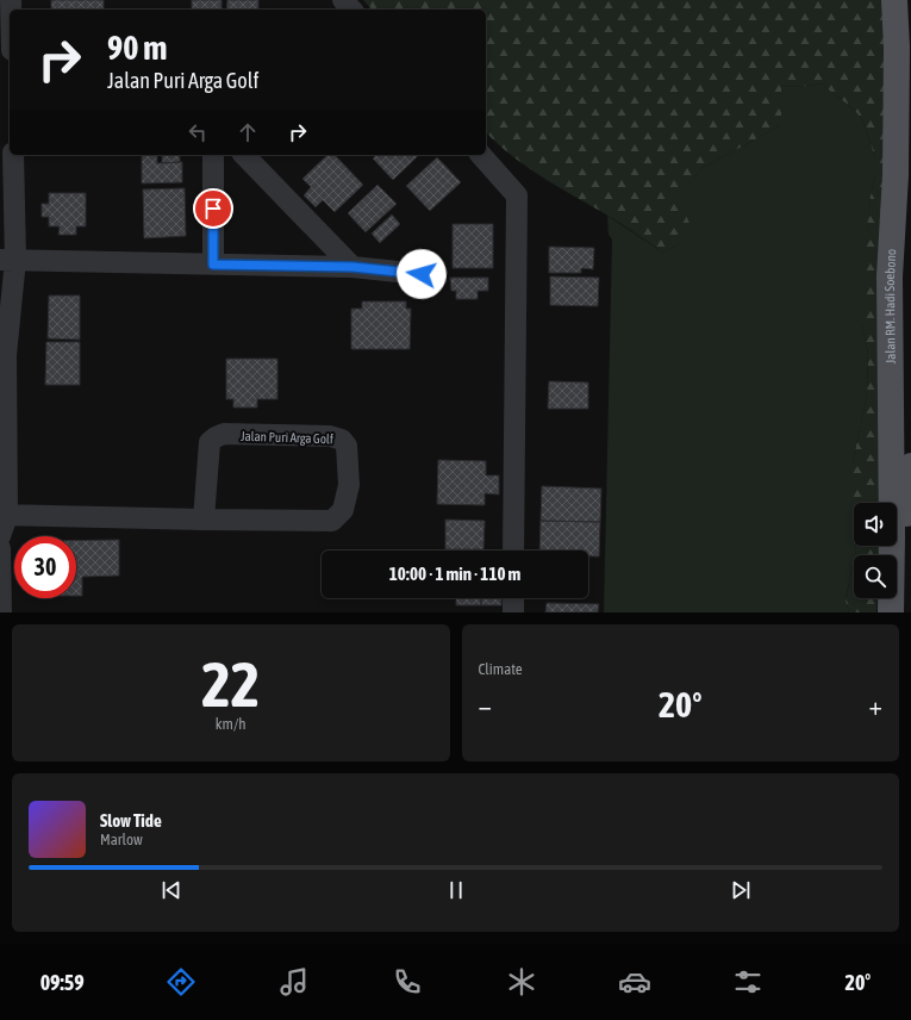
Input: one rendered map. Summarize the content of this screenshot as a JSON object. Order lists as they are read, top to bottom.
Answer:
{
  "streets": {
    "main road": ["Jalan RM. Hadi Soebono"],
    "street": ["Jalan Puri Arga Golf"]
  },
  "page": {
    "turn": ["90 m", "Jalan Puri Arga Golf"],
    "limit": "30",
    "trip": "10:00 · 1 min · 110 m",
    "tile": [
      ["22", "km/h"],
      "Climate"
    ],
    "heat": ["−", "20°", "+"],
    "song": ["Slow Tide", "Marlow"],
    "tabs": ["09:59", "20°"]
  }
}
